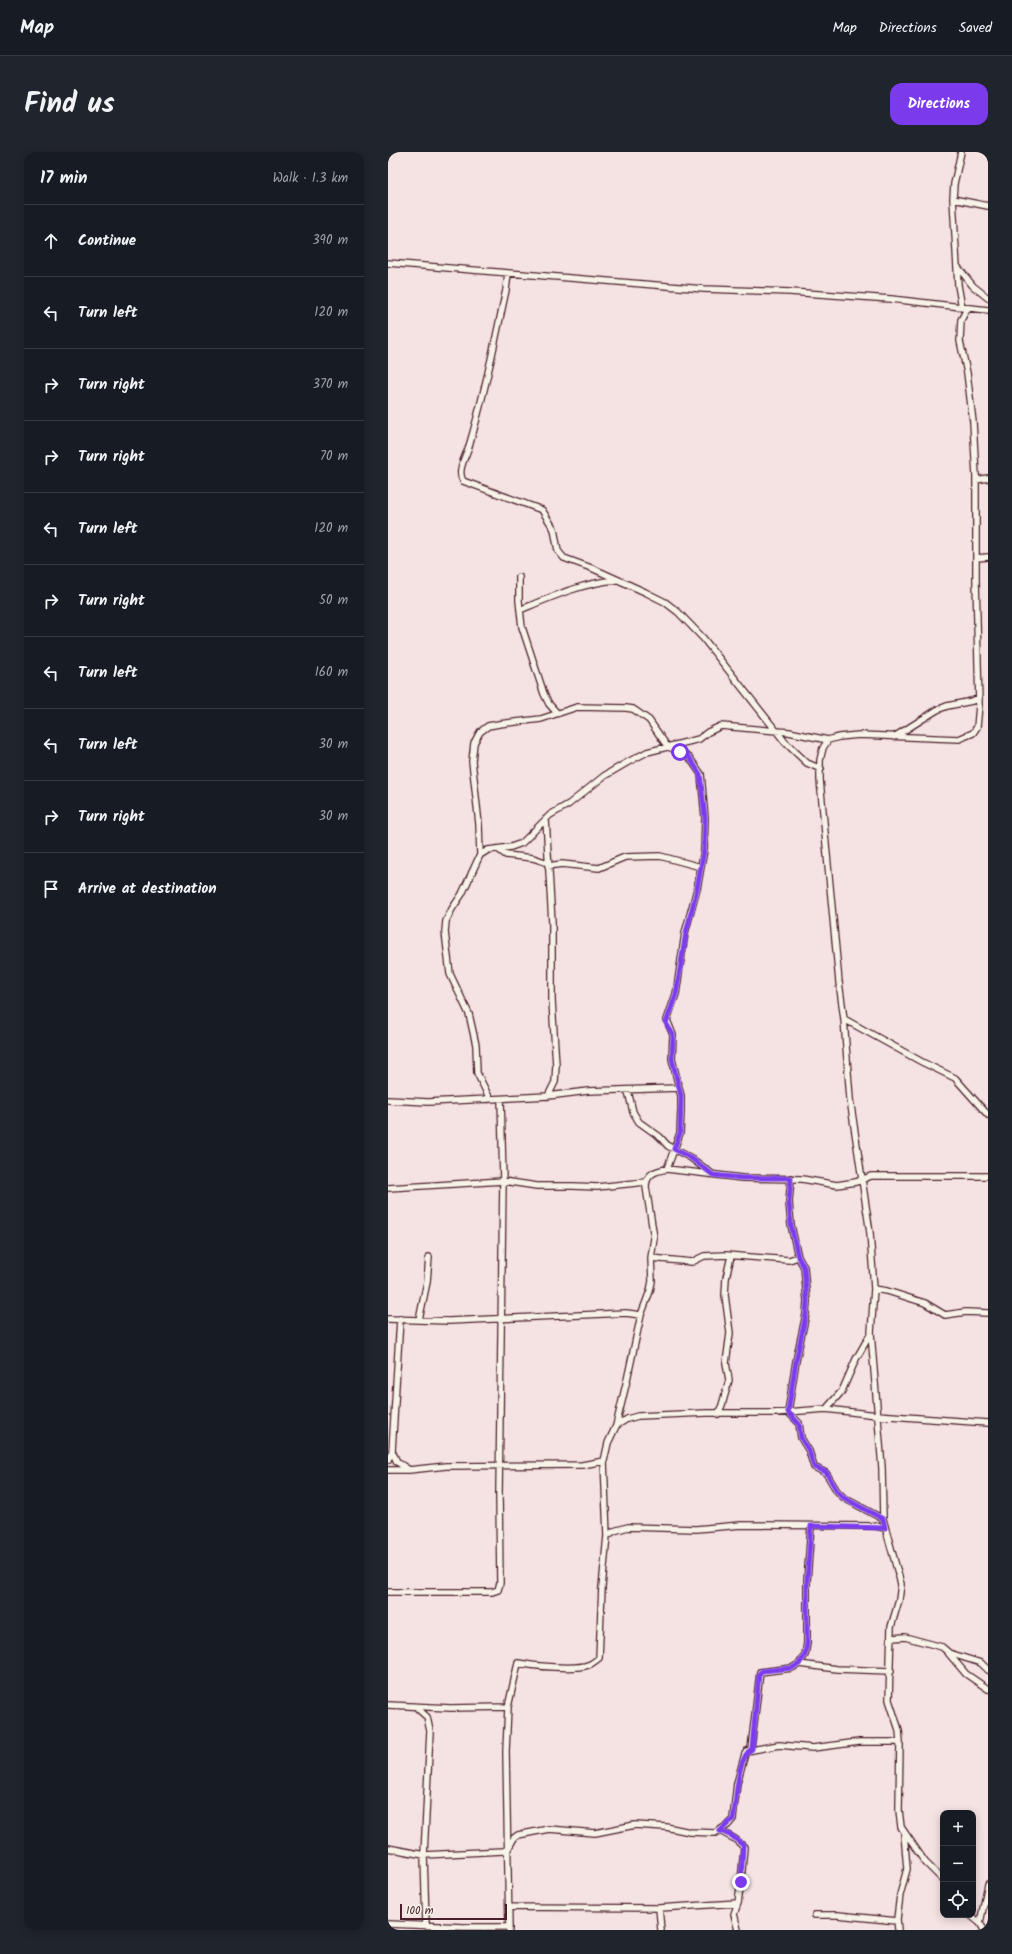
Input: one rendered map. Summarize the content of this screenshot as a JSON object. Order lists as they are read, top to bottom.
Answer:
{
  "scale_bar": "100 m",
  "page": {
    "header": "Map",
    "nav": ["Map", "Directions", "Saved"],
    "title": "Find us",
    "buttons": "Directions",
    "heading": ["17 min", "Walk · 1.3 km"],
    "list": [
      ["Continue", "390 m"],
      ["Turn left", "120 m"],
      ["Turn right", "370 m"],
      ["Turn right", "70 m"],
      ["Turn left", "120 m"],
      ["Turn right", "50 m"],
      ["Turn left", "160 m"],
      ["Turn left", "30 m"],
      ["Turn right", "30 m"],
      "Arrive at destination"
    ],
    "map_buttons": ["+", "−"],
    "scale": "100 m"
  }
}
